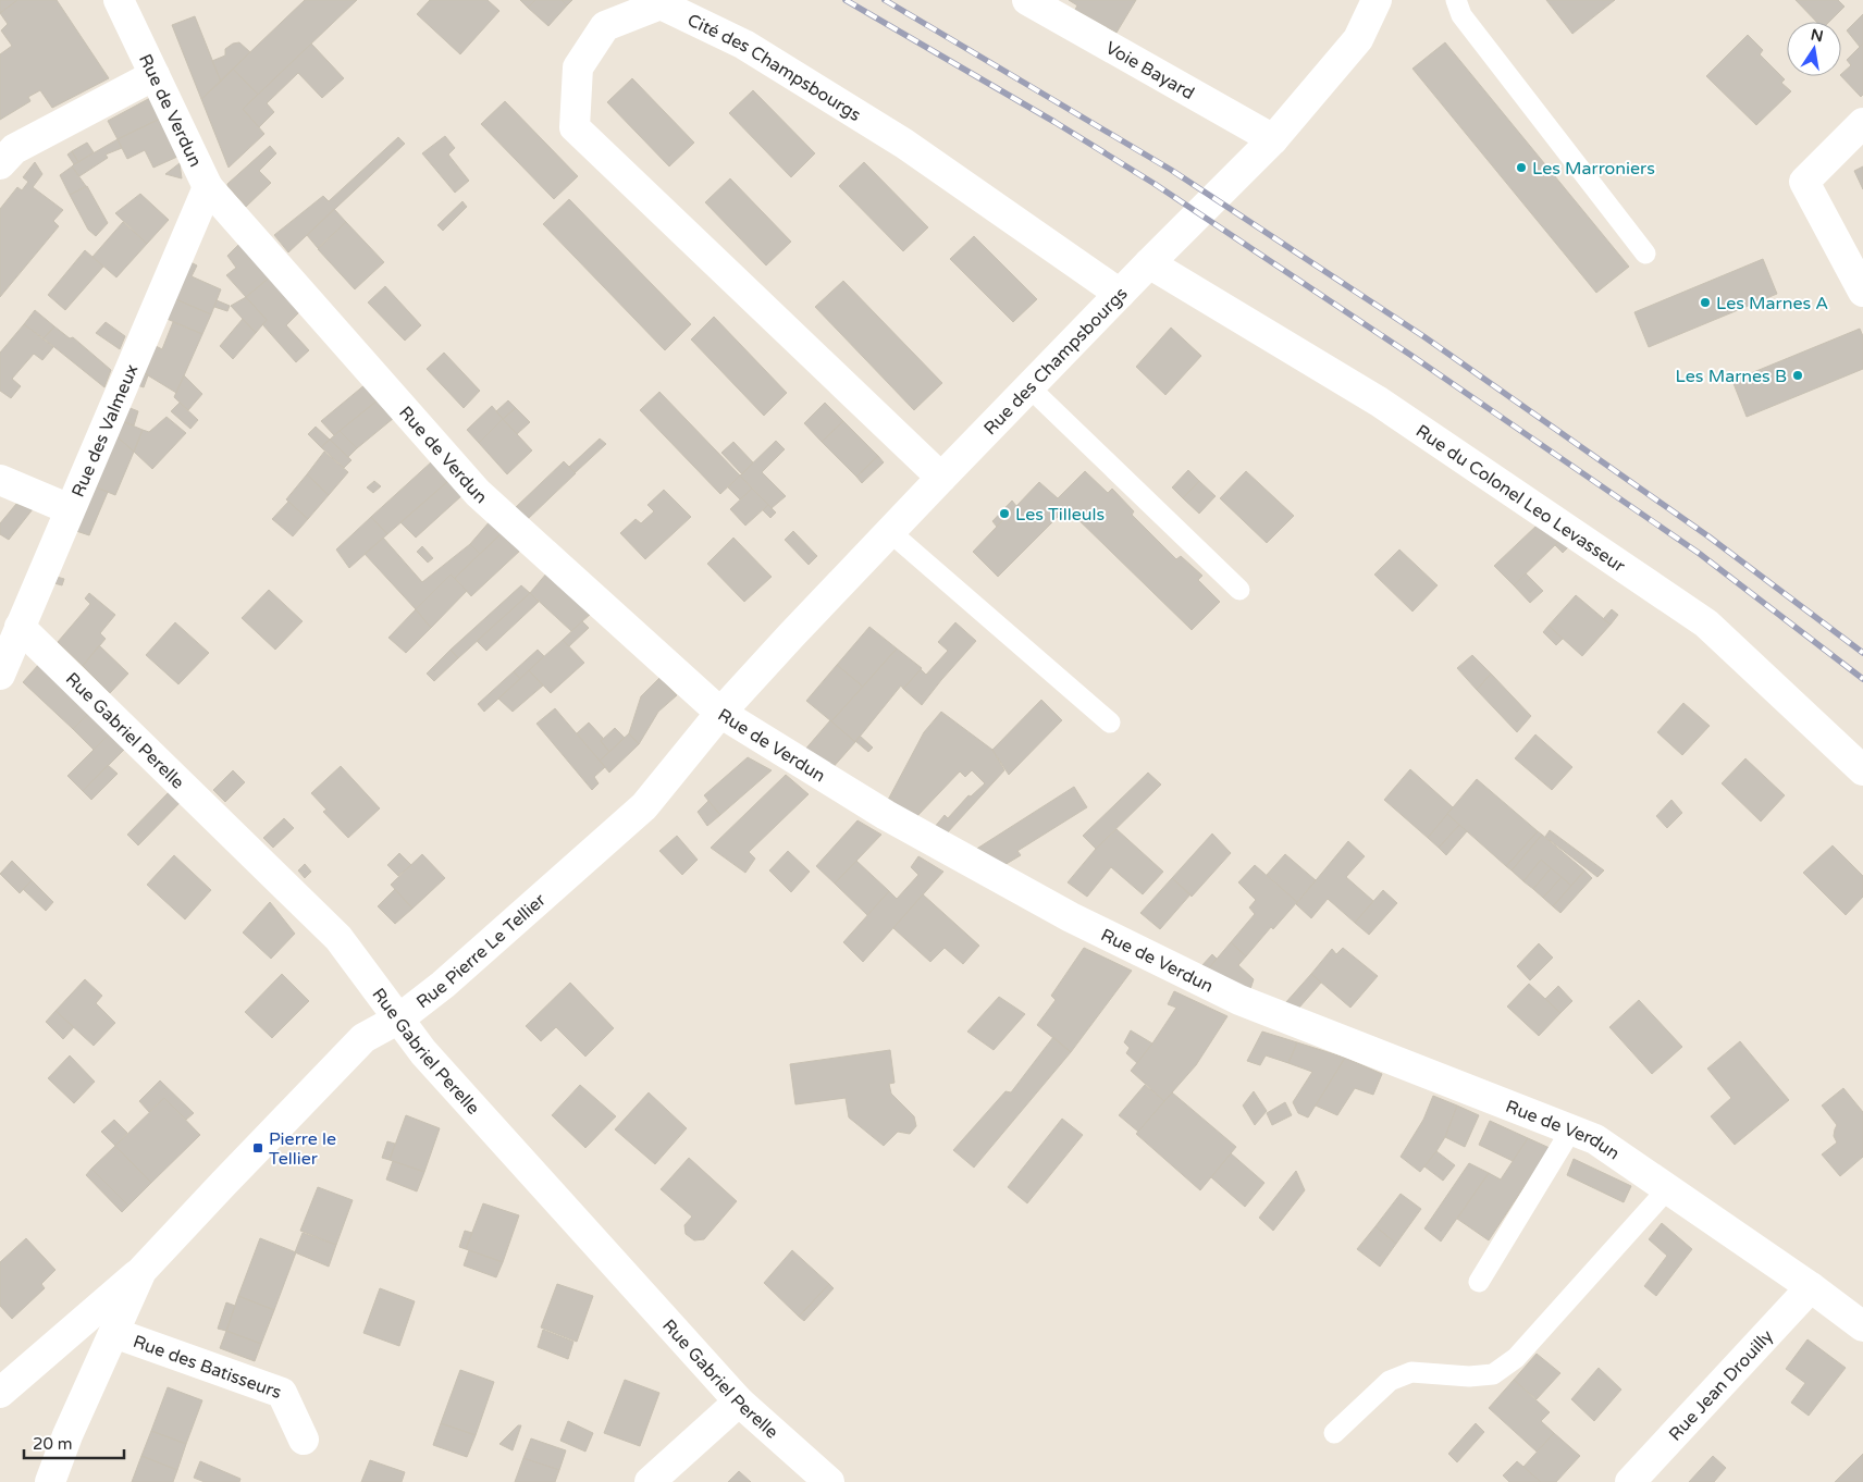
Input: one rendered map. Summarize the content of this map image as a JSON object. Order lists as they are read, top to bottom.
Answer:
{
  "streets": {
    "street": [
      "Cité des Champsbourgs",
      "Voie Bayard",
      "Rue de Verdun",
      "Rue des Champsbourgs",
      "Rue des Valmeux",
      "Rue du Colonel Leo Levasseur",
      "Rue Gabriel Perelle",
      "Rue Pierre Le Tellier",
      "Rue des Batisseurs",
      "Rue Jean Drouilly"
    ]
  },
  "crossings": [
    ["Cité des Champsbourgs", "Rue des Champsbourgs"],
    ["Voie Bayard", "Rue des Champsbourgs"],
    ["Rue de Verdun", "Rue des Champsbourgs"],
    ["Rue de Verdun", "Rue des Valmeux"],
    ["Rue de Verdun", "Rue Pierre Le Tellier"],
    ["Rue de Verdun", "Rue Jean Drouilly"],
    ["Rue des Champsbourgs", "Rue du Colonel Leo Levasseur"],
    ["Rue des Champsbourgs", "Rue Pierre Le Tellier"],
    ["Rue des Valmeux", "Rue Gabriel Perelle"],
    ["Rue Gabriel Perelle", "Rue Pierre Le Tellier"],
    ["Rue Pierre Le Tellier", "Rue des Batisseurs"]
  ],
  "places": {
    "other": [
      "Les Marroniers",
      "Les Marnes A",
      "Les Marnes B",
      "Les Tilleuls"
    ],
    "transit": ["Pierre le Tellier"]
  },
  "scale_bar": "20 m",
  "north": "top"
}
